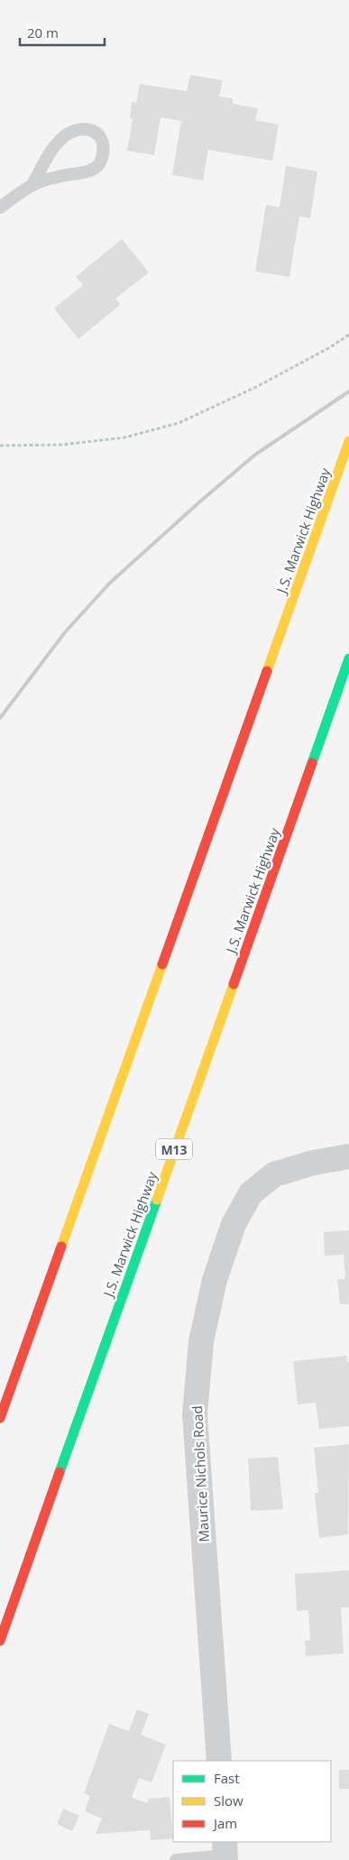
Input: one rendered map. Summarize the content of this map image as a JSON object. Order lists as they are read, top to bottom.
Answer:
{
  "streets": {
    "highway": ["J.S. Marwick Highway", "M13"],
    "street": ["Maurice Nichols Road"]
  },
  "legend": ["Fast", "Slow", "Jam"],
  "scale_bar": "20 m"
}
